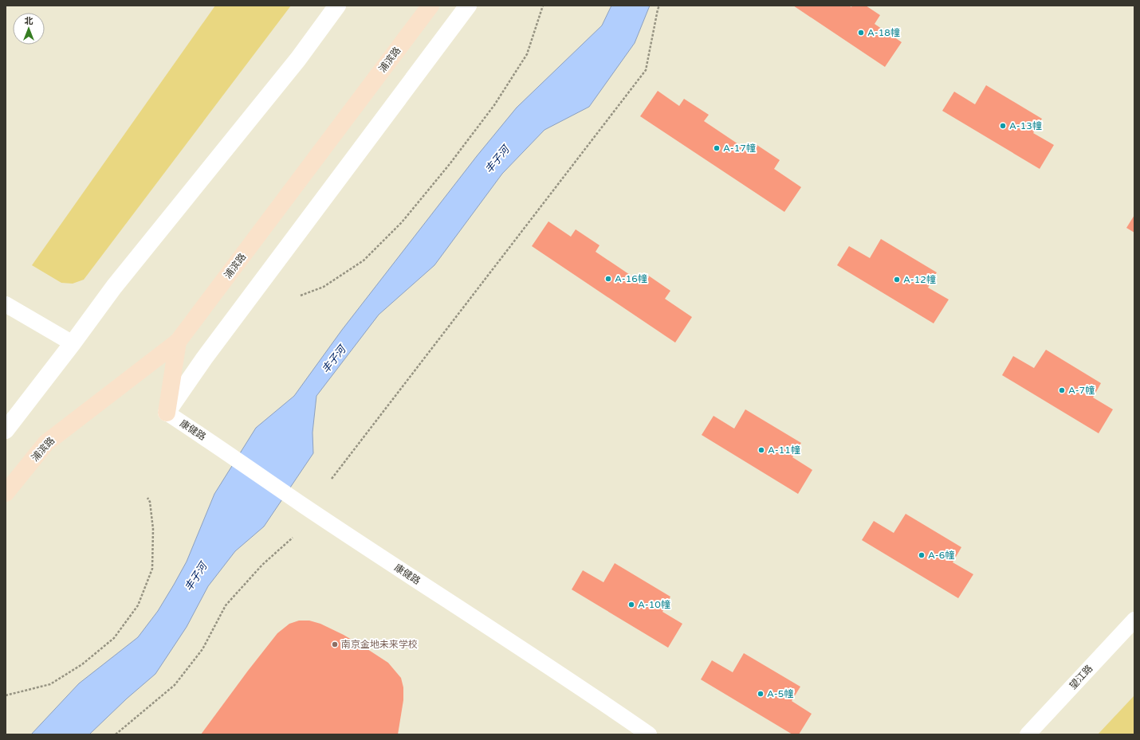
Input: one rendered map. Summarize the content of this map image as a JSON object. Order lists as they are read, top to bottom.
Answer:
{
  "streets": {
    "main road": ["浦滨路"],
    "street": ["康健路", "望江路"]
  },
  "water": ["丰子河"],
  "places": [
    "A-18幢",
    "A-13幢",
    "A-17幢",
    "A-16幢",
    "A-12幢",
    "A-7幢",
    "A-11幢",
    "A-6幢",
    "A-10幢",
    "南京金地未来学校",
    "A-5幢"
  ],
  "north": "top"
}
